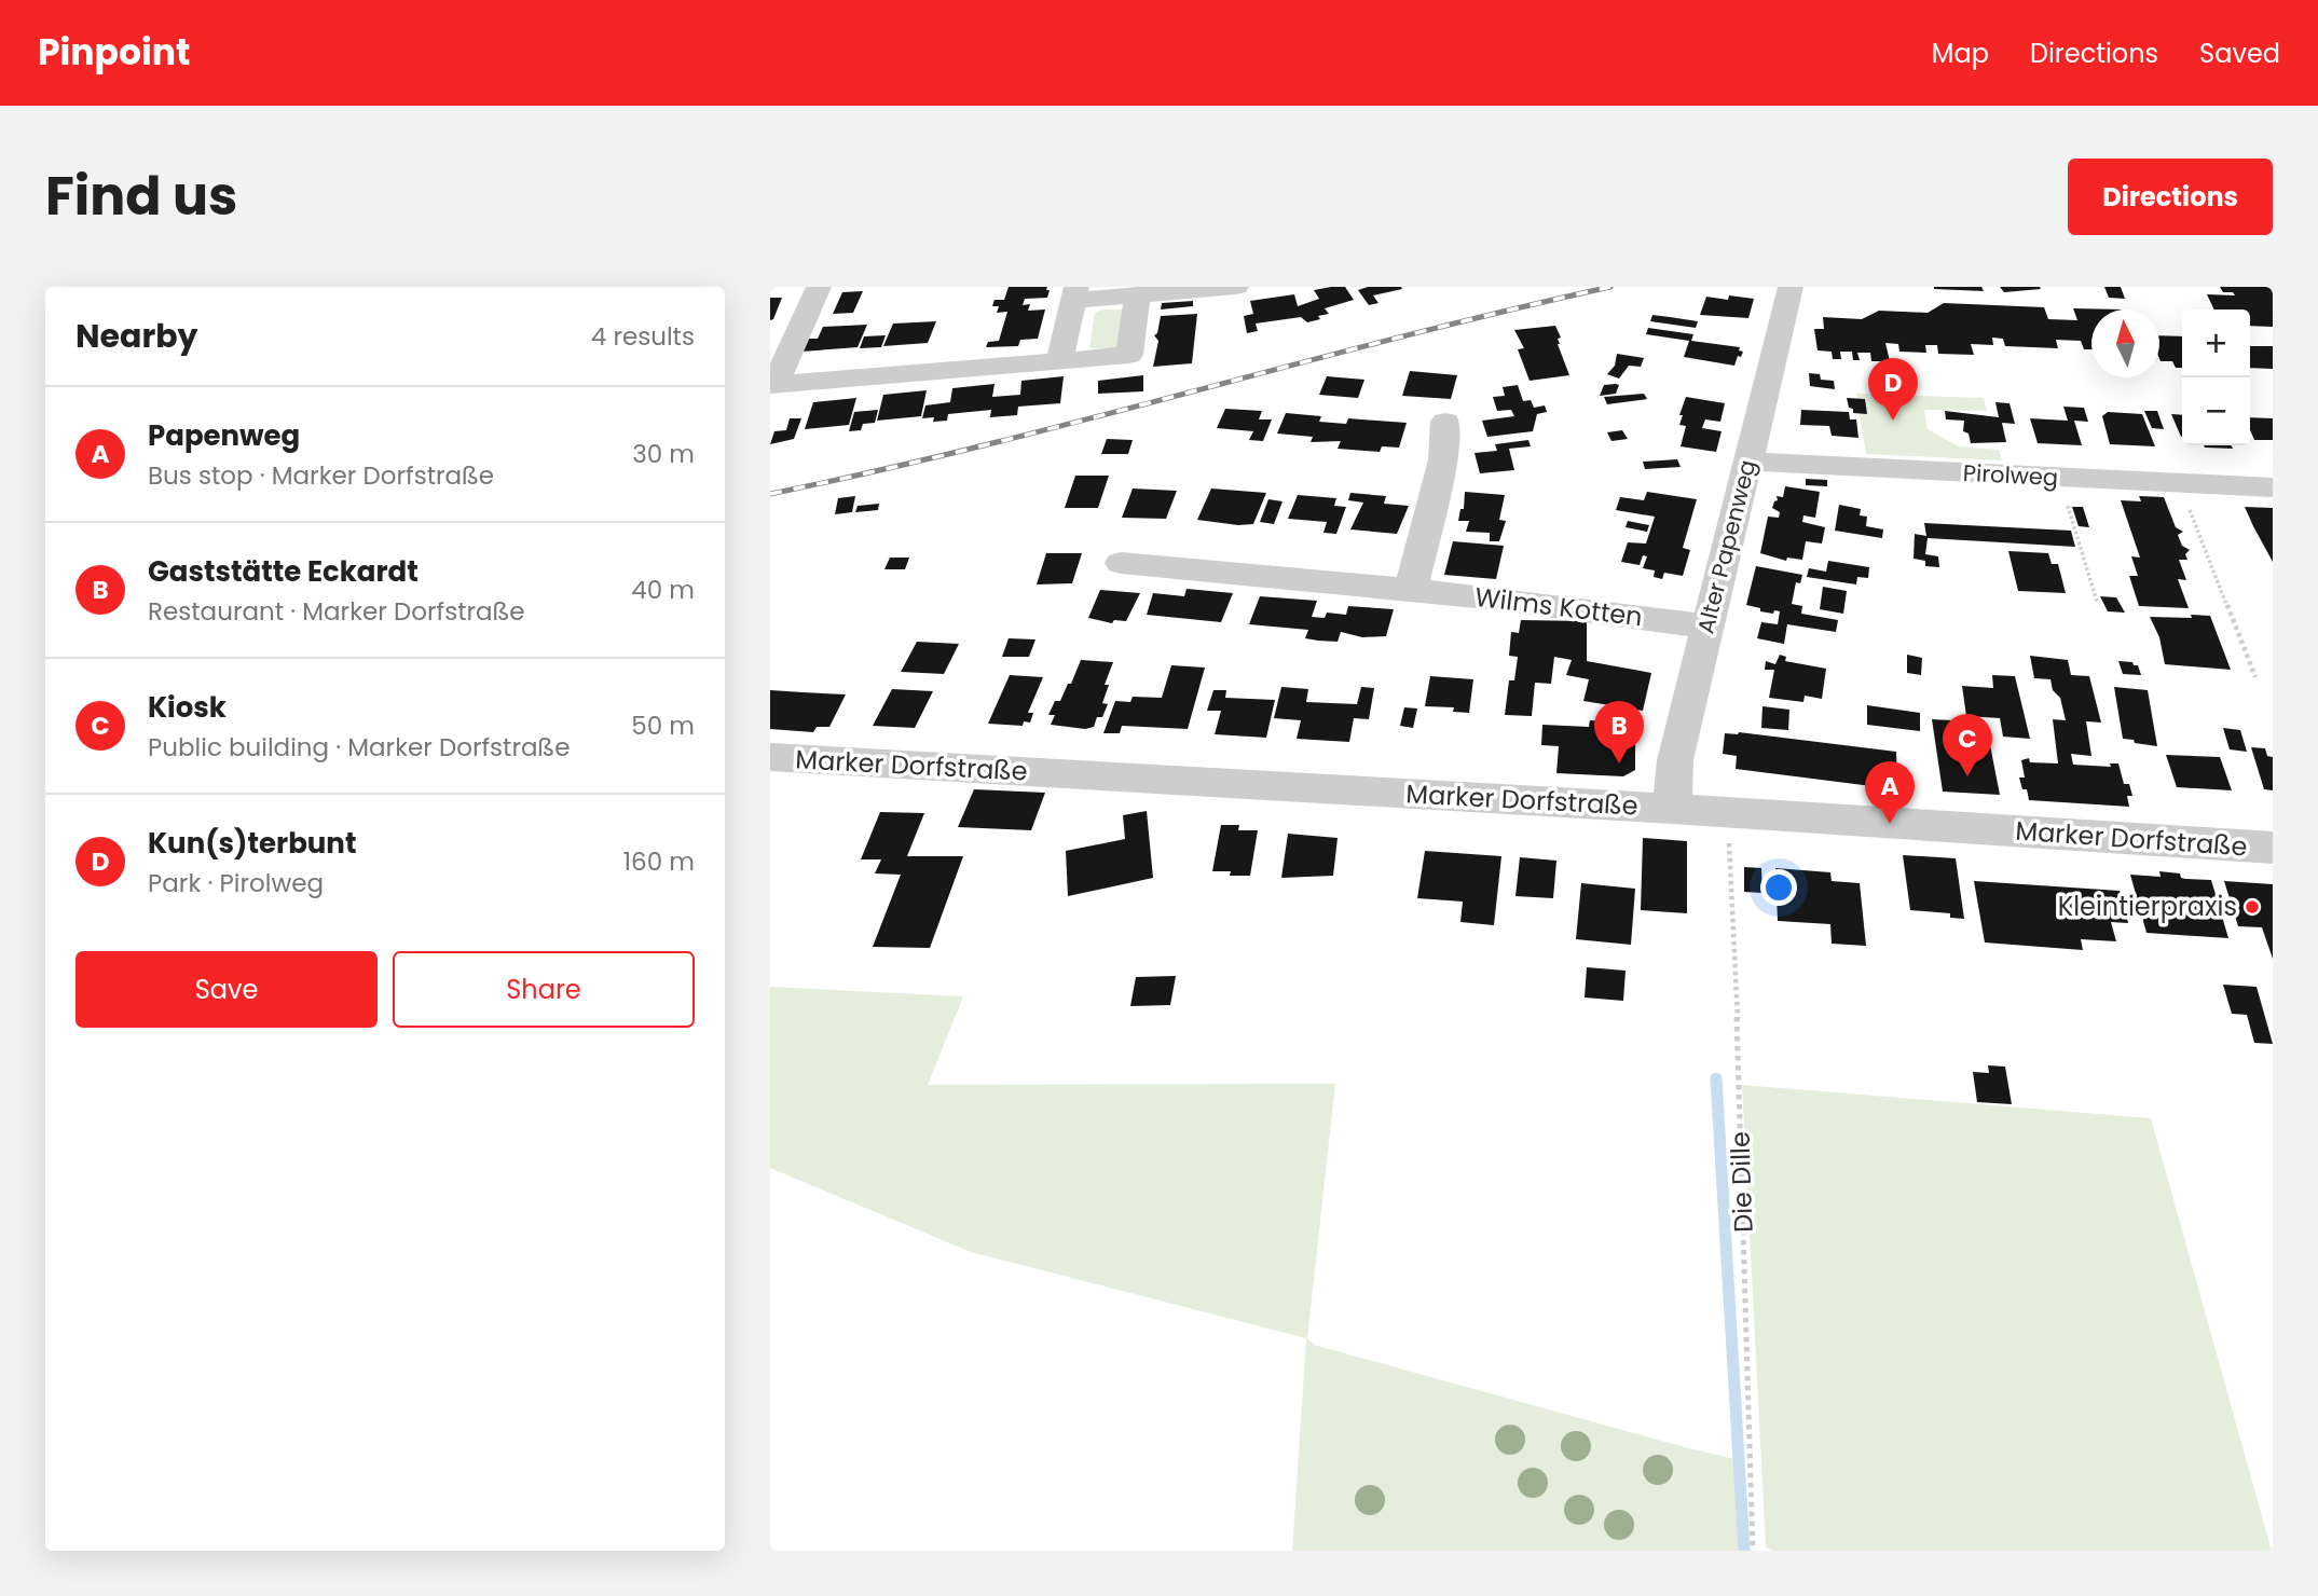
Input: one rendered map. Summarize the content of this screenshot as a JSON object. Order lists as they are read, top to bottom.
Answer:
{
  "streets": {
    "street": [
      "Pirolweg",
      "Alter Papenweg",
      "Wilms Kotten",
      "Marker Dorfstraße"
    ],
    "path": ["Die Dille"]
  },
  "crossings": [
    ["Pirolweg", "Alter Papenweg"],
    ["Alter Papenweg", "Wilms Kotten"],
    ["Alter Papenweg", "Marker Dorfstraße"],
    ["Marker Dorfstraße", "Die Dille"]
  ],
  "places": ["Kleintierpraxis"],
  "north": "top",
  "page": {
    "header": "Pinpoint",
    "nav": ["Map", "Directions", "Saved"],
    "title": "Find us",
    "buttons": [
      "Directions",
      ["Save", "Share"]
    ],
    "heading": ["Nearby", "4 results"],
    "map_buttons": ["+", "−"],
    "pins": [
      "D",
      "B",
      "C",
      "A"
    ],
    "list": [
      {
        "mark": "A",
        "name": "Papenweg",
        "note": "Bus stop · Marker Dorfstraße",
        "value": "30 m"
      },
      {
        "mark": "B",
        "name": "Gaststätte Eckardt",
        "note": "Restaurant · Marker Dorfstraße",
        "value": "40 m"
      },
      {
        "mark": "C",
        "name": "Kiosk",
        "note": "Public building · Marker Dorfstraße",
        "value": "50 m"
      },
      {
        "mark": "D",
        "name": "Kun(s)terbunt",
        "note": "Park · Pirolweg",
        "value": "160 m"
      }
    ]
  }
}
